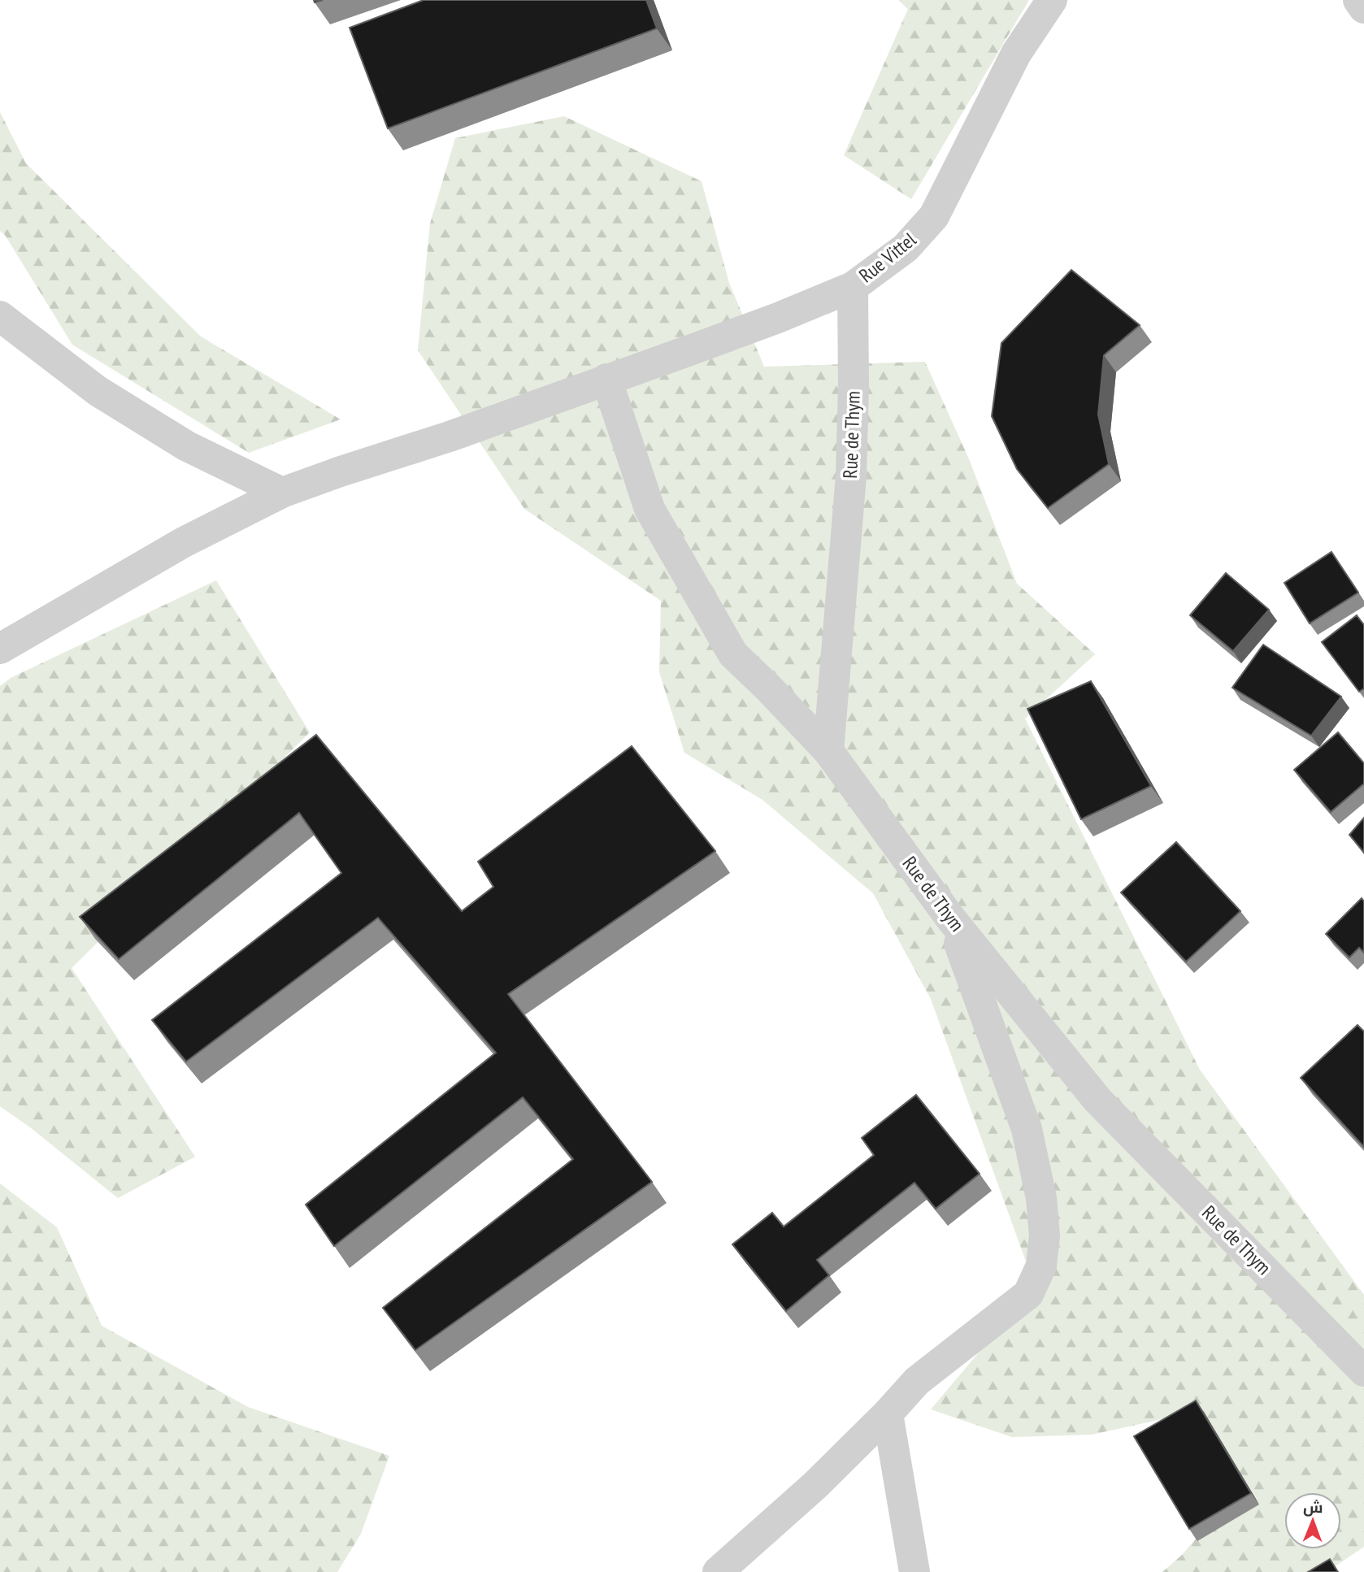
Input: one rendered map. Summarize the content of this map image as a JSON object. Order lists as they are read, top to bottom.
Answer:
{
  "streets": {
    "street": ["Rue Vittel", "Rue de Thym"]
  },
  "crossings": [
    ["Rue Vittel", "Rue de Thym"]
  ],
  "north": "top"
}
